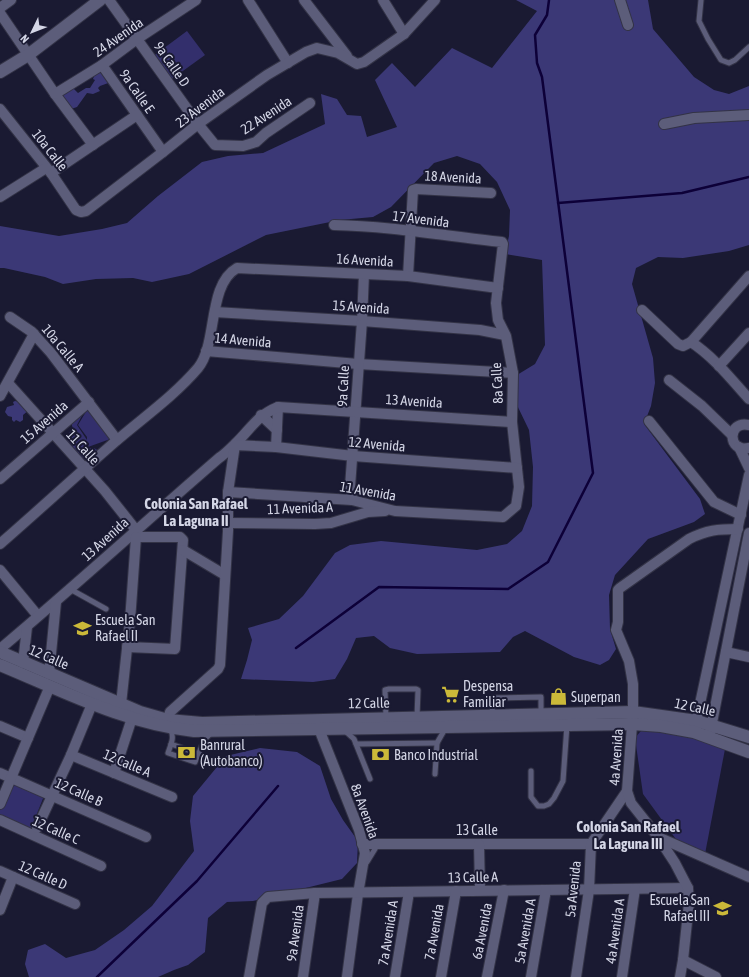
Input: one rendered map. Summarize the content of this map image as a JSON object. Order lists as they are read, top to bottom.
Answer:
{
  "streets": {
    "main road": ["12 Calle"],
    "street": [
      "24 Avenida",
      "9a Calle D",
      "9a Calle E",
      "23 Avenida",
      "22 Avenida",
      "10a Calle",
      "18 Avenida",
      "17 Avenida",
      "16 Avenida",
      "15 Avenida",
      "14 Avenida",
      "10a Calle A",
      "8a Calle",
      "9a Calle",
      "13 Avenida",
      "12 Avenida",
      "11 Calle",
      "11 Avenida",
      "11 Avenida A",
      "4a Avenida",
      "12 Calle A",
      "12 Calle B",
      "8a Avenida",
      "12 Calle C",
      "13 Calle",
      "12 Calle D",
      "13 Calle A",
      "5a Avenida",
      "6a Avenida",
      "5a Avenida A",
      "4a Avenida A",
      "7a Avenida",
      "9a Avenida",
      "7a Avenida A"
    ]
  },
  "crossings": [
    ["24 Avenida", "9a Calle D"],
    ["24 Avenida", "9a Calle E"],
    ["9a Calle D", "23 Avenida"],
    ["9a Calle D", "22 Avenida"],
    ["9a Calle E", "23 Avenida"],
    ["23 Avenida", "10a Calle"],
    ["18 Avenida", "17 Avenida"],
    ["17 Avenida", "8a Calle"],
    ["16 Avenida", "15 Avenida"],
    ["16 Avenida", "8a Calle"],
    ["16 Avenida", "9a Calle"],
    ["15 Avenida", "10a Calle A"],
    ["15 Avenida", "8a Calle"],
    ["15 Avenida", "9a Calle"],
    ["15 Avenida", "11 Calle"],
    ["14 Avenida", "10a Calle A"],
    ["14 Avenida", "8a Calle"],
    ["14 Avenida", "9a Calle"],
    ["14 Avenida", "11 Calle"],
    ["8a Calle", "13 Avenida"],
    ["8a Calle", "12 Avenida"],
    ["8a Calle", "11 Avenida"],
    ["9a Calle", "13 Avenida"],
    ["9a Calle", "12 Avenida"],
    ["9a Calle", "11 Avenida"],
    ["13 Avenida", "12 Avenida"],
    ["13 Avenida", "11 Calle"],
    ["11 Avenida", "11 Avenida A"],
    ["12 Calle", "4a Avenida"],
    ["12 Calle", "8a Avenida"],
    ["4a Avenida", "13 Calle A"],
    ["4a Avenida", "5a Avenida"],
    ["8a Avenida", "13 Calle"],
    ["8a Avenida", "13 Calle A"],
    ["13 Calle", "5a Avenida"],
    ["13 Calle A", "5a Avenida"],
    ["13 Calle A", "6a Avenida"],
    ["13 Calle A", "5a Avenida A"],
    ["13 Calle A", "4a Avenida A"],
    ["13 Calle A", "7a Avenida"],
    ["13 Calle A", "9a Avenida"],
    ["13 Calle A", "7a Avenida A"]
  ],
  "districts": ["Colonia San Rafael La Laguna II", "Colonia San Rafael La Laguna III"],
  "places": {
    "school or university": ["Escuela San Rafael II", "Escuela San Rafael III"],
    "supermarket": ["Despensa Familiar"],
    "shop": ["Superpan"],
    "bank": ["Banrural (Autobanco)", "Banco Industrial"]
  },
  "north": "bottom left"
}
